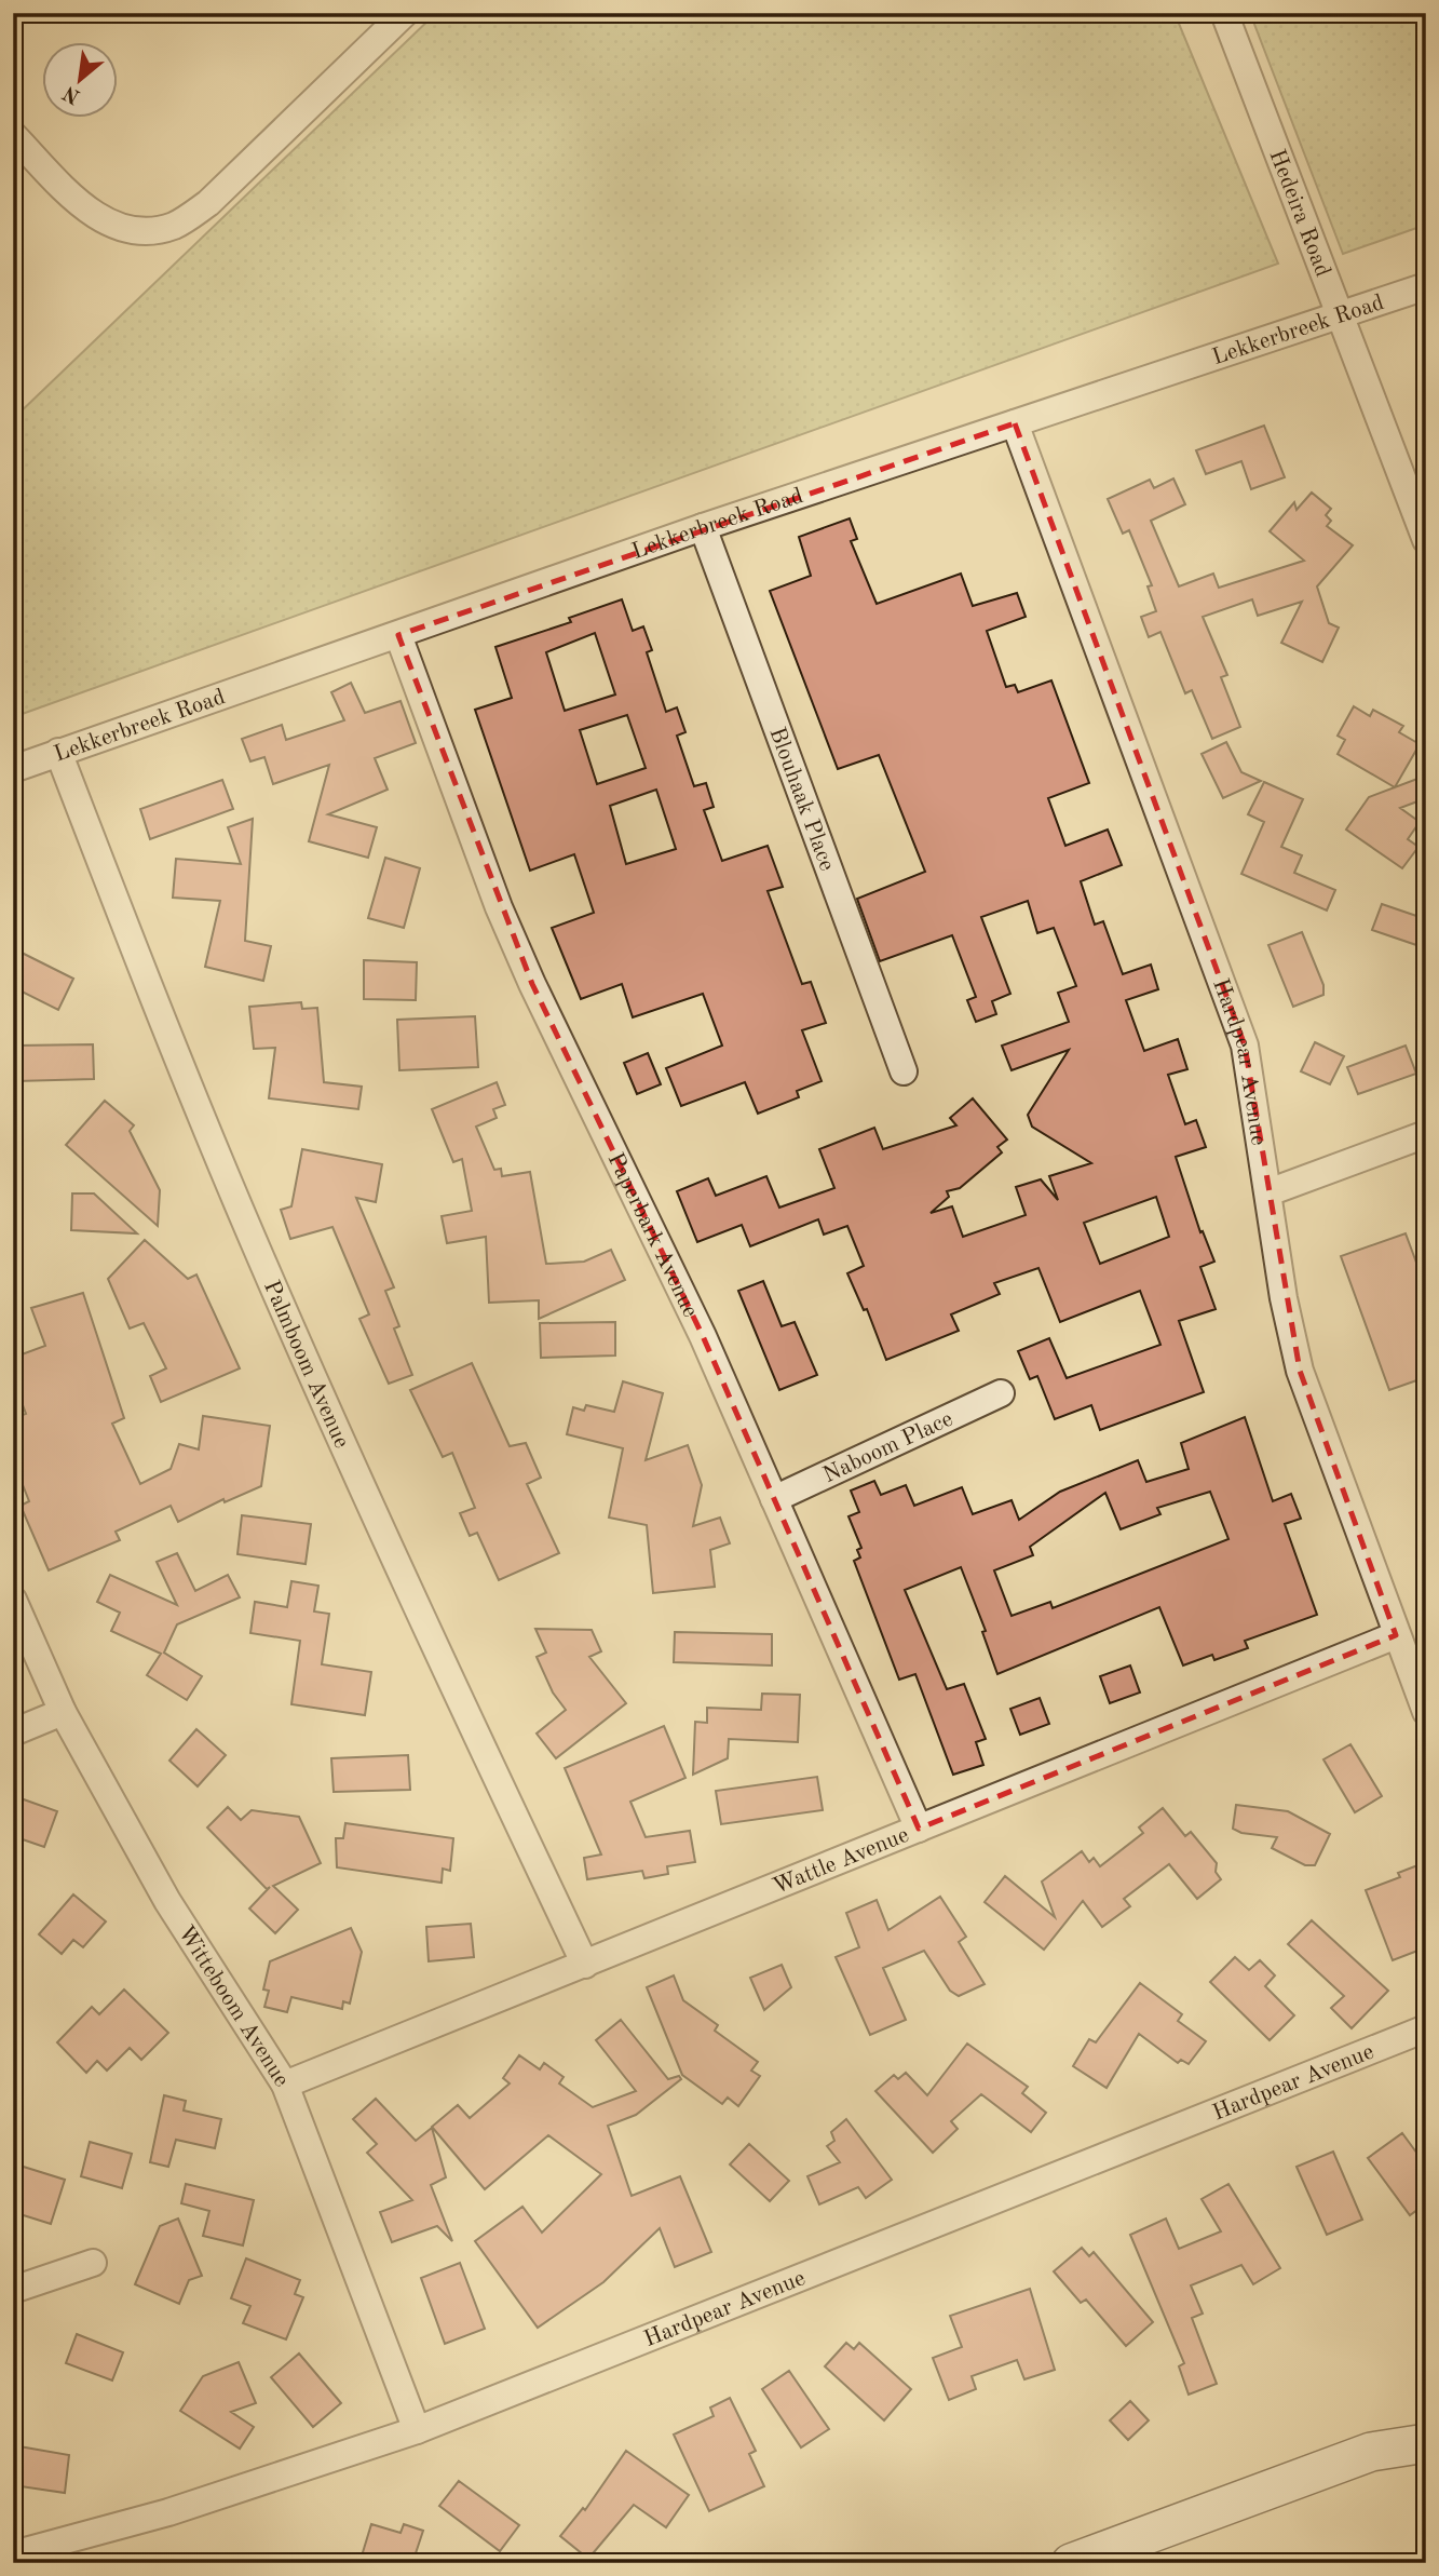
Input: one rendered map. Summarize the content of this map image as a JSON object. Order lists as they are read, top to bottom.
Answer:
{
  "streets": {
    "street": [
      "Hedeira Road",
      "Lekkerbreek Road",
      "Blouhaak Place",
      "Hardpear Avenue",
      "Paperbark Avenue",
      "Palmboom Avenue",
      "Naboom Place",
      "Wattle Avenue",
      "Witteboom Avenue"
    ]
  },
  "crossings": [
    ["Hedeira Road", "Lekkerbreek Road"],
    ["Lekkerbreek Road", "Blouhaak Place"],
    ["Lekkerbreek Road", "Hardpear Avenue"],
    ["Lekkerbreek Road", "Paperbark Avenue"],
    ["Lekkerbreek Road", "Palmboom Avenue"],
    ["Hardpear Avenue", "Wattle Avenue"],
    ["Hardpear Avenue", "Witteboom Avenue"],
    ["Paperbark Avenue", "Naboom Place"],
    ["Paperbark Avenue", "Wattle Avenue"],
    ["Palmboom Avenue", "Wattle Avenue"],
    ["Wattle Avenue", "Witteboom Avenue"]
  ],
  "north": "bottom left"
}
